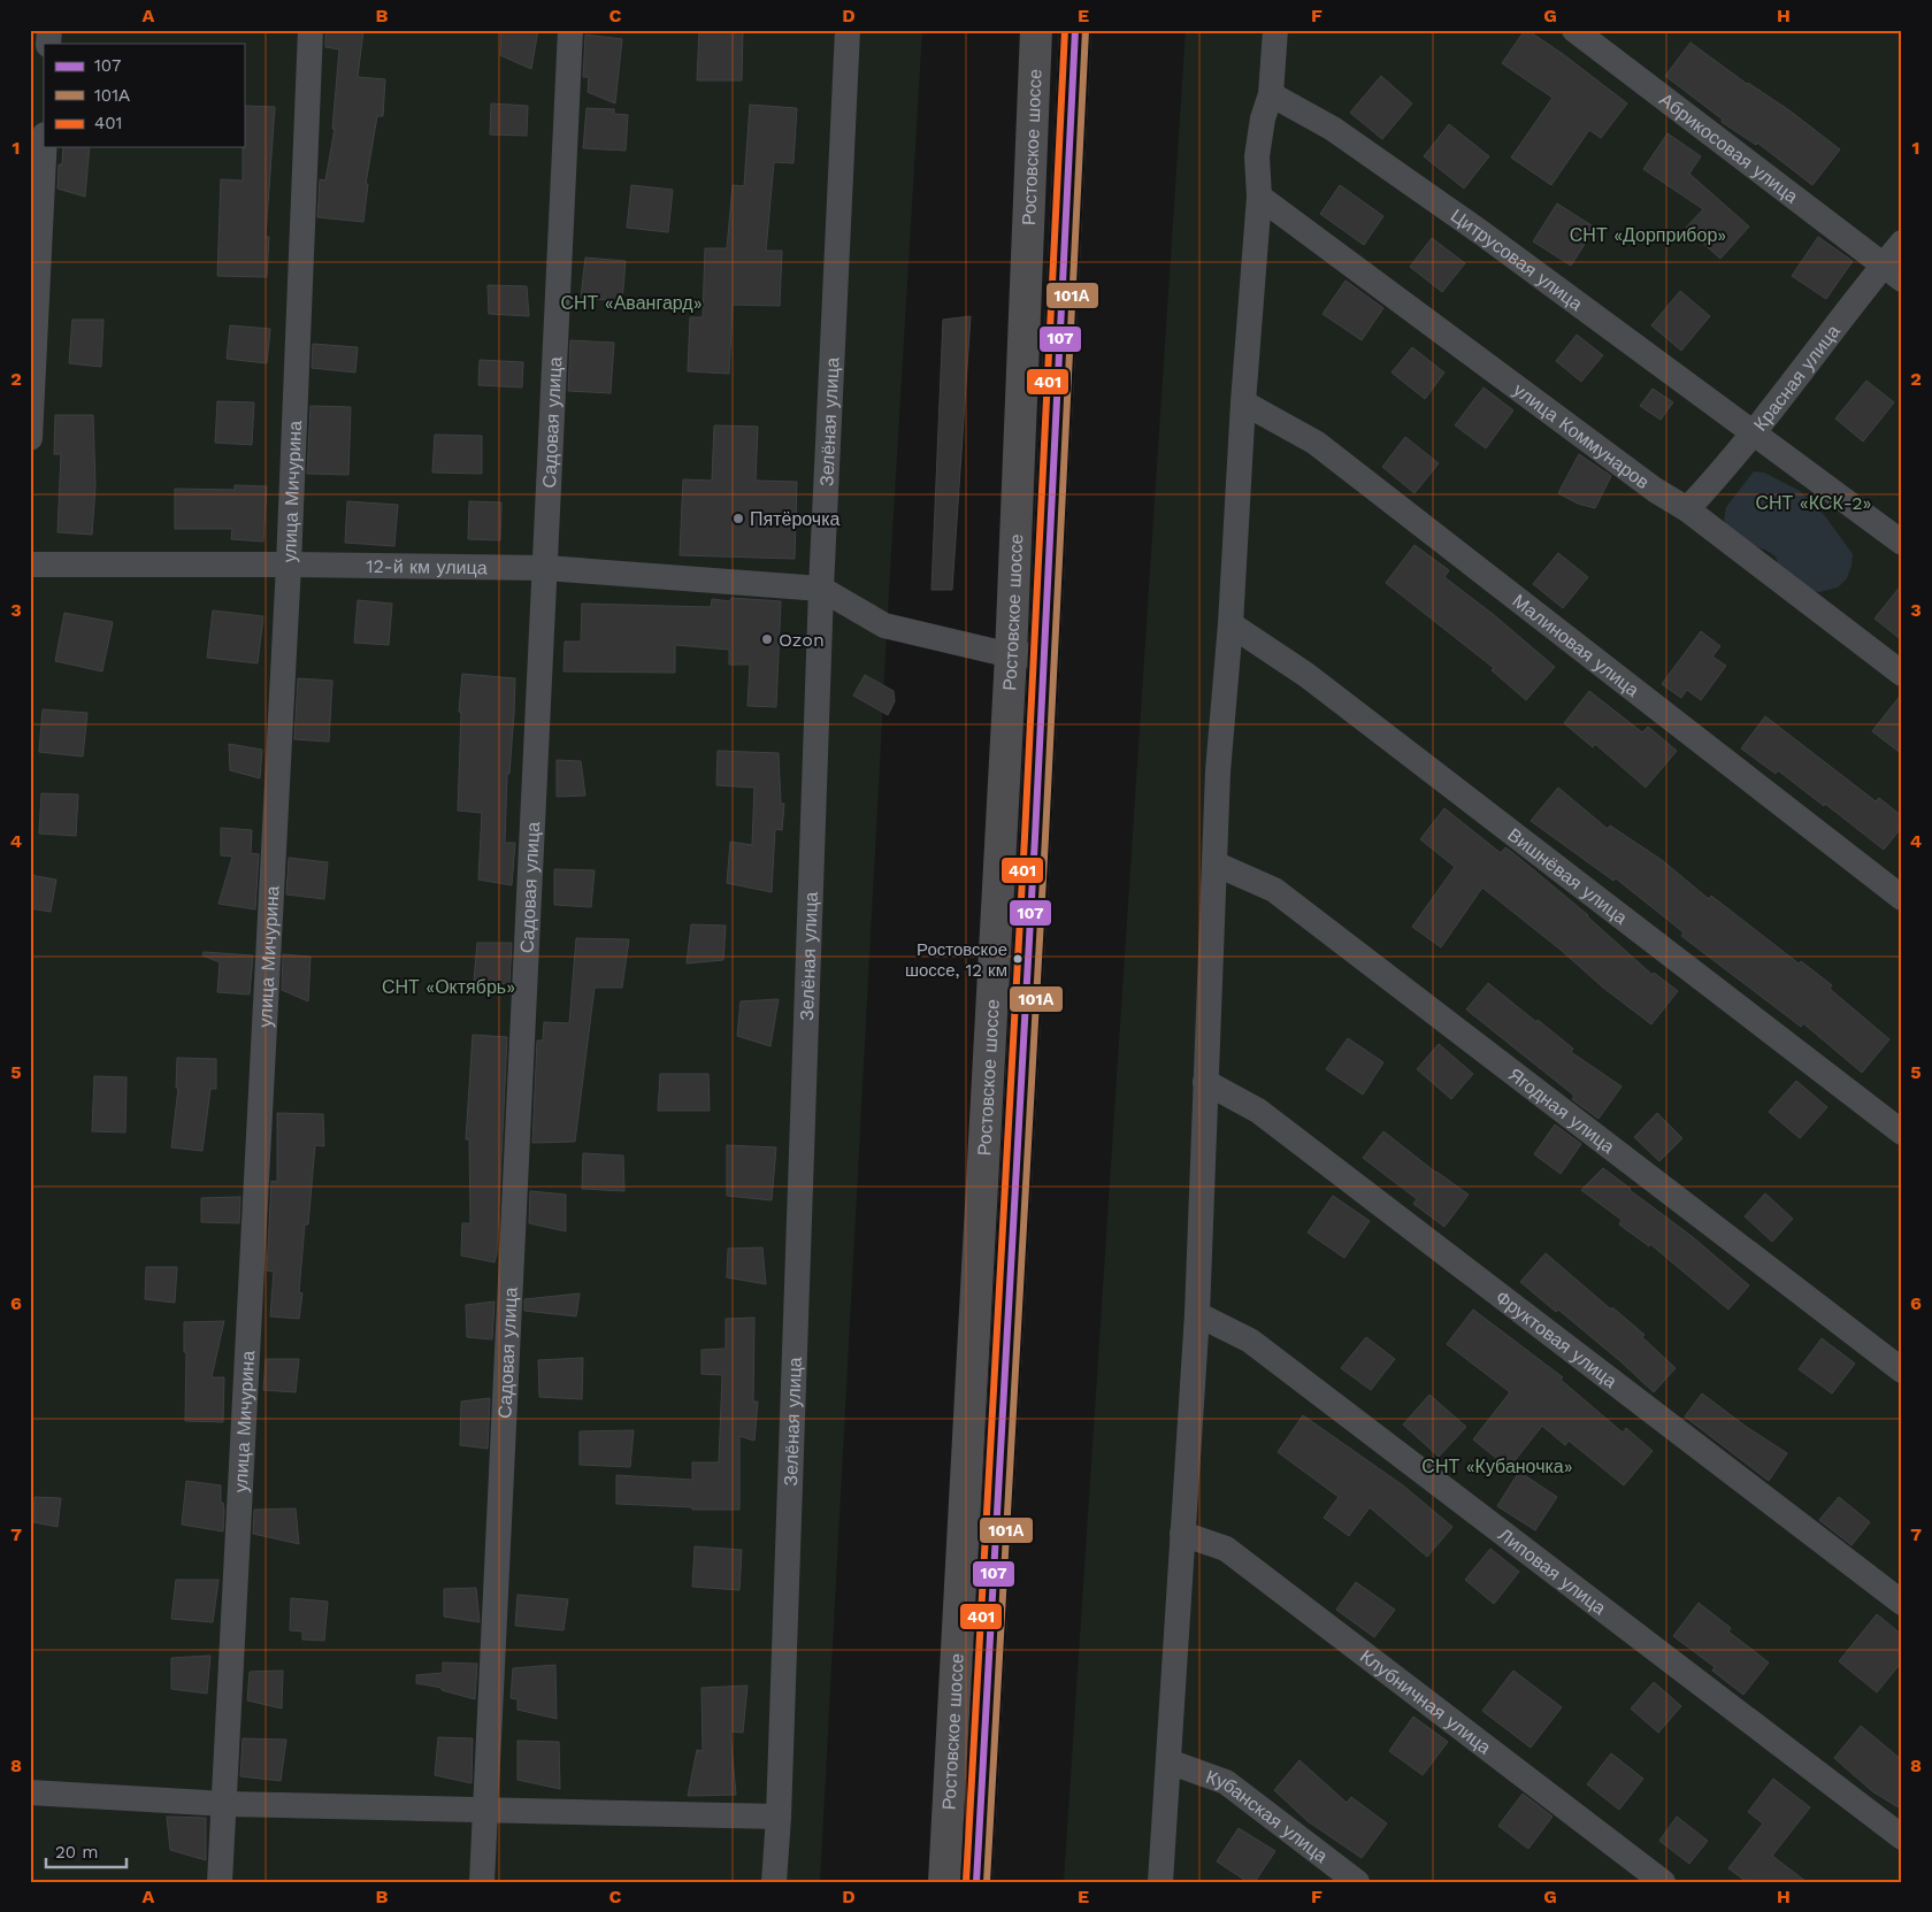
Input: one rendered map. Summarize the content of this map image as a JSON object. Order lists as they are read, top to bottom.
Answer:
{
  "streets": {
    "highway": ["Ростовское шоссе"],
    "street": [
      "Абрикосовая улица",
      "Цитрусовая улица",
      "Красная улица",
      "Садовая улица",
      "Зелёная улица",
      "улица Коммунаров",
      "улица Мичурина",
      "12-й км улица",
      "Малиновая улица",
      "Вишнёвая улица",
      "Ягодная улица",
      "Фруктовая улица",
      "Липовая улица",
      "Клубничная улица",
      "Кубанская улица"
    ]
  },
  "crossings": [
    ["Абрикосовая улица", "Красная улица"],
    ["Цитрусовая улица", "Красная улица"],
    ["Красная улица", "улица Коммунаров"],
    ["Садовая улица", "12-й км улица"],
    ["Зелёная улица", "12-й км улица"],
    ["улица Мичурина", "12-й км улица"]
  ],
  "parks": [
    "СНТ «Дорприбор»",
    "СНТ «Авангард»",
    "СНТ «КСК-2»",
    "СНТ «Октябрь»",
    "СНТ «Кубаночка»"
  ],
  "places": ["Пятёрочка", "Ozon", "Ростовское шоссе, 12 км"],
  "lines": ["transit line 107", "transit line 101А", "transit line 401"],
  "legend": ["107", "101А", "401"],
  "scale_bar": "20 m",
  "grid": {
    "columns": [
      "A",
      "B",
      "C",
      "D",
      "E",
      "F",
      "G",
      "H"
    ],
    "rows": [
      "1",
      "2",
      "3",
      "4",
      "5",
      "6",
      "7",
      "8"
    ]
  }
}
